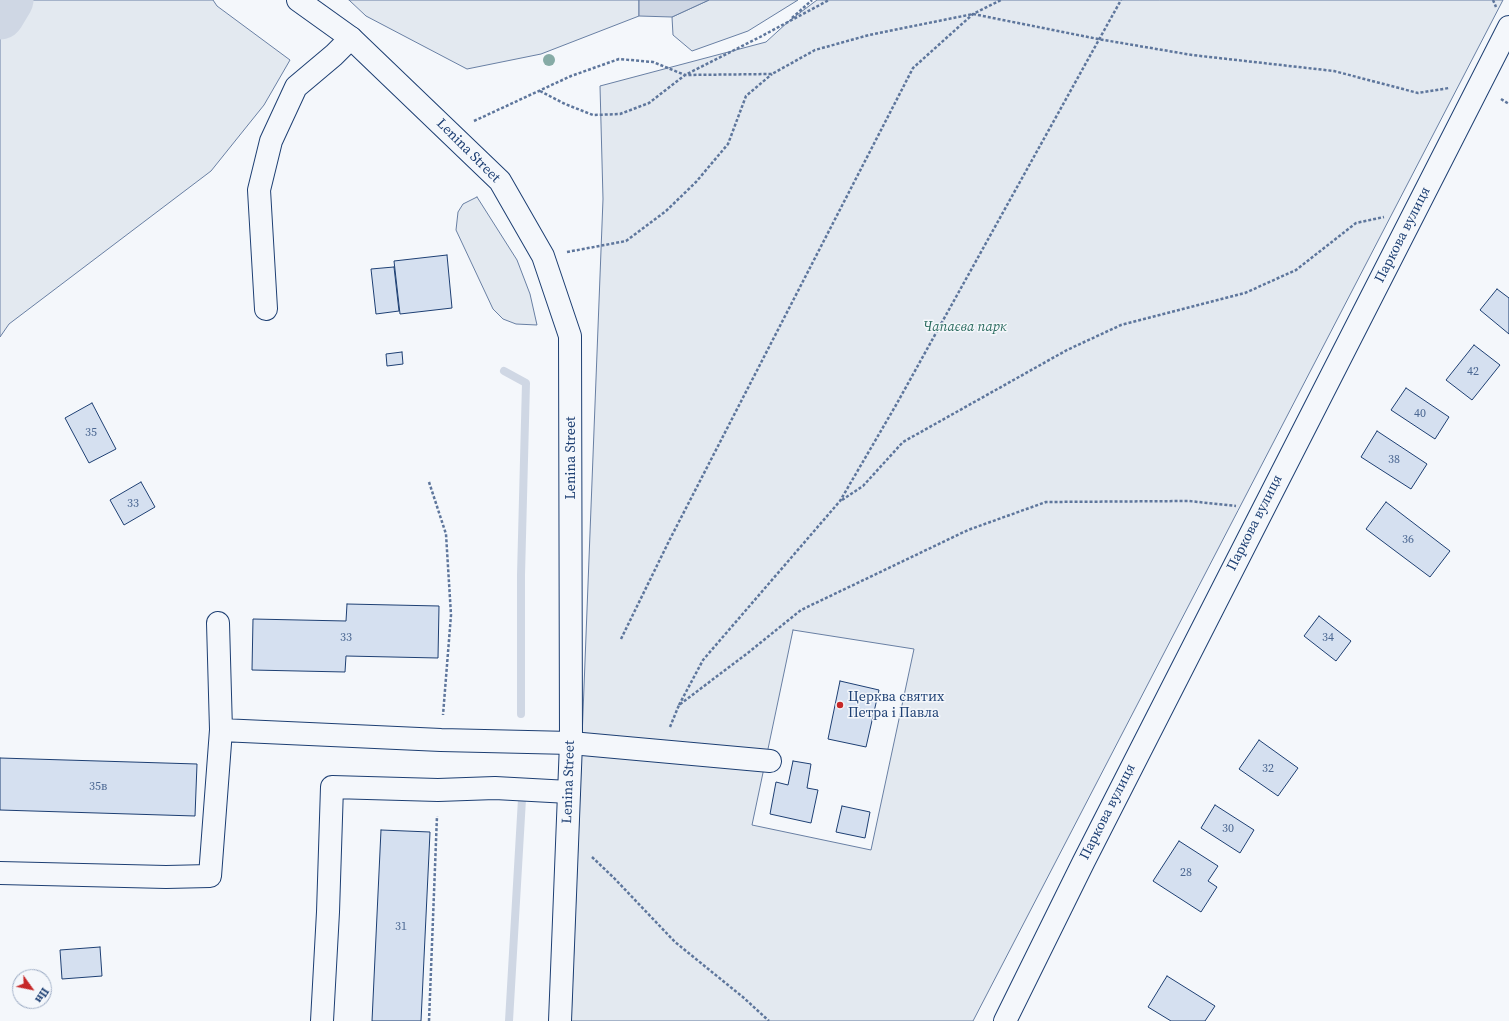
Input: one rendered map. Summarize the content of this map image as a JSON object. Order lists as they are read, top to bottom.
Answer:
{
  "streets": {
    "main road": ["Lenina Street", "Паркова вулиця"]
  },
  "parks": ["Чапаєва парк"],
  "places": ["Церква святих Петра і Павла"],
  "house_numbers": [
    "42",
    "40",
    "35",
    "38",
    "33",
    "36",
    "33",
    "34",
    "32",
    "35в",
    "30",
    "28",
    "31"
  ],
  "north": "bottom right"
}
